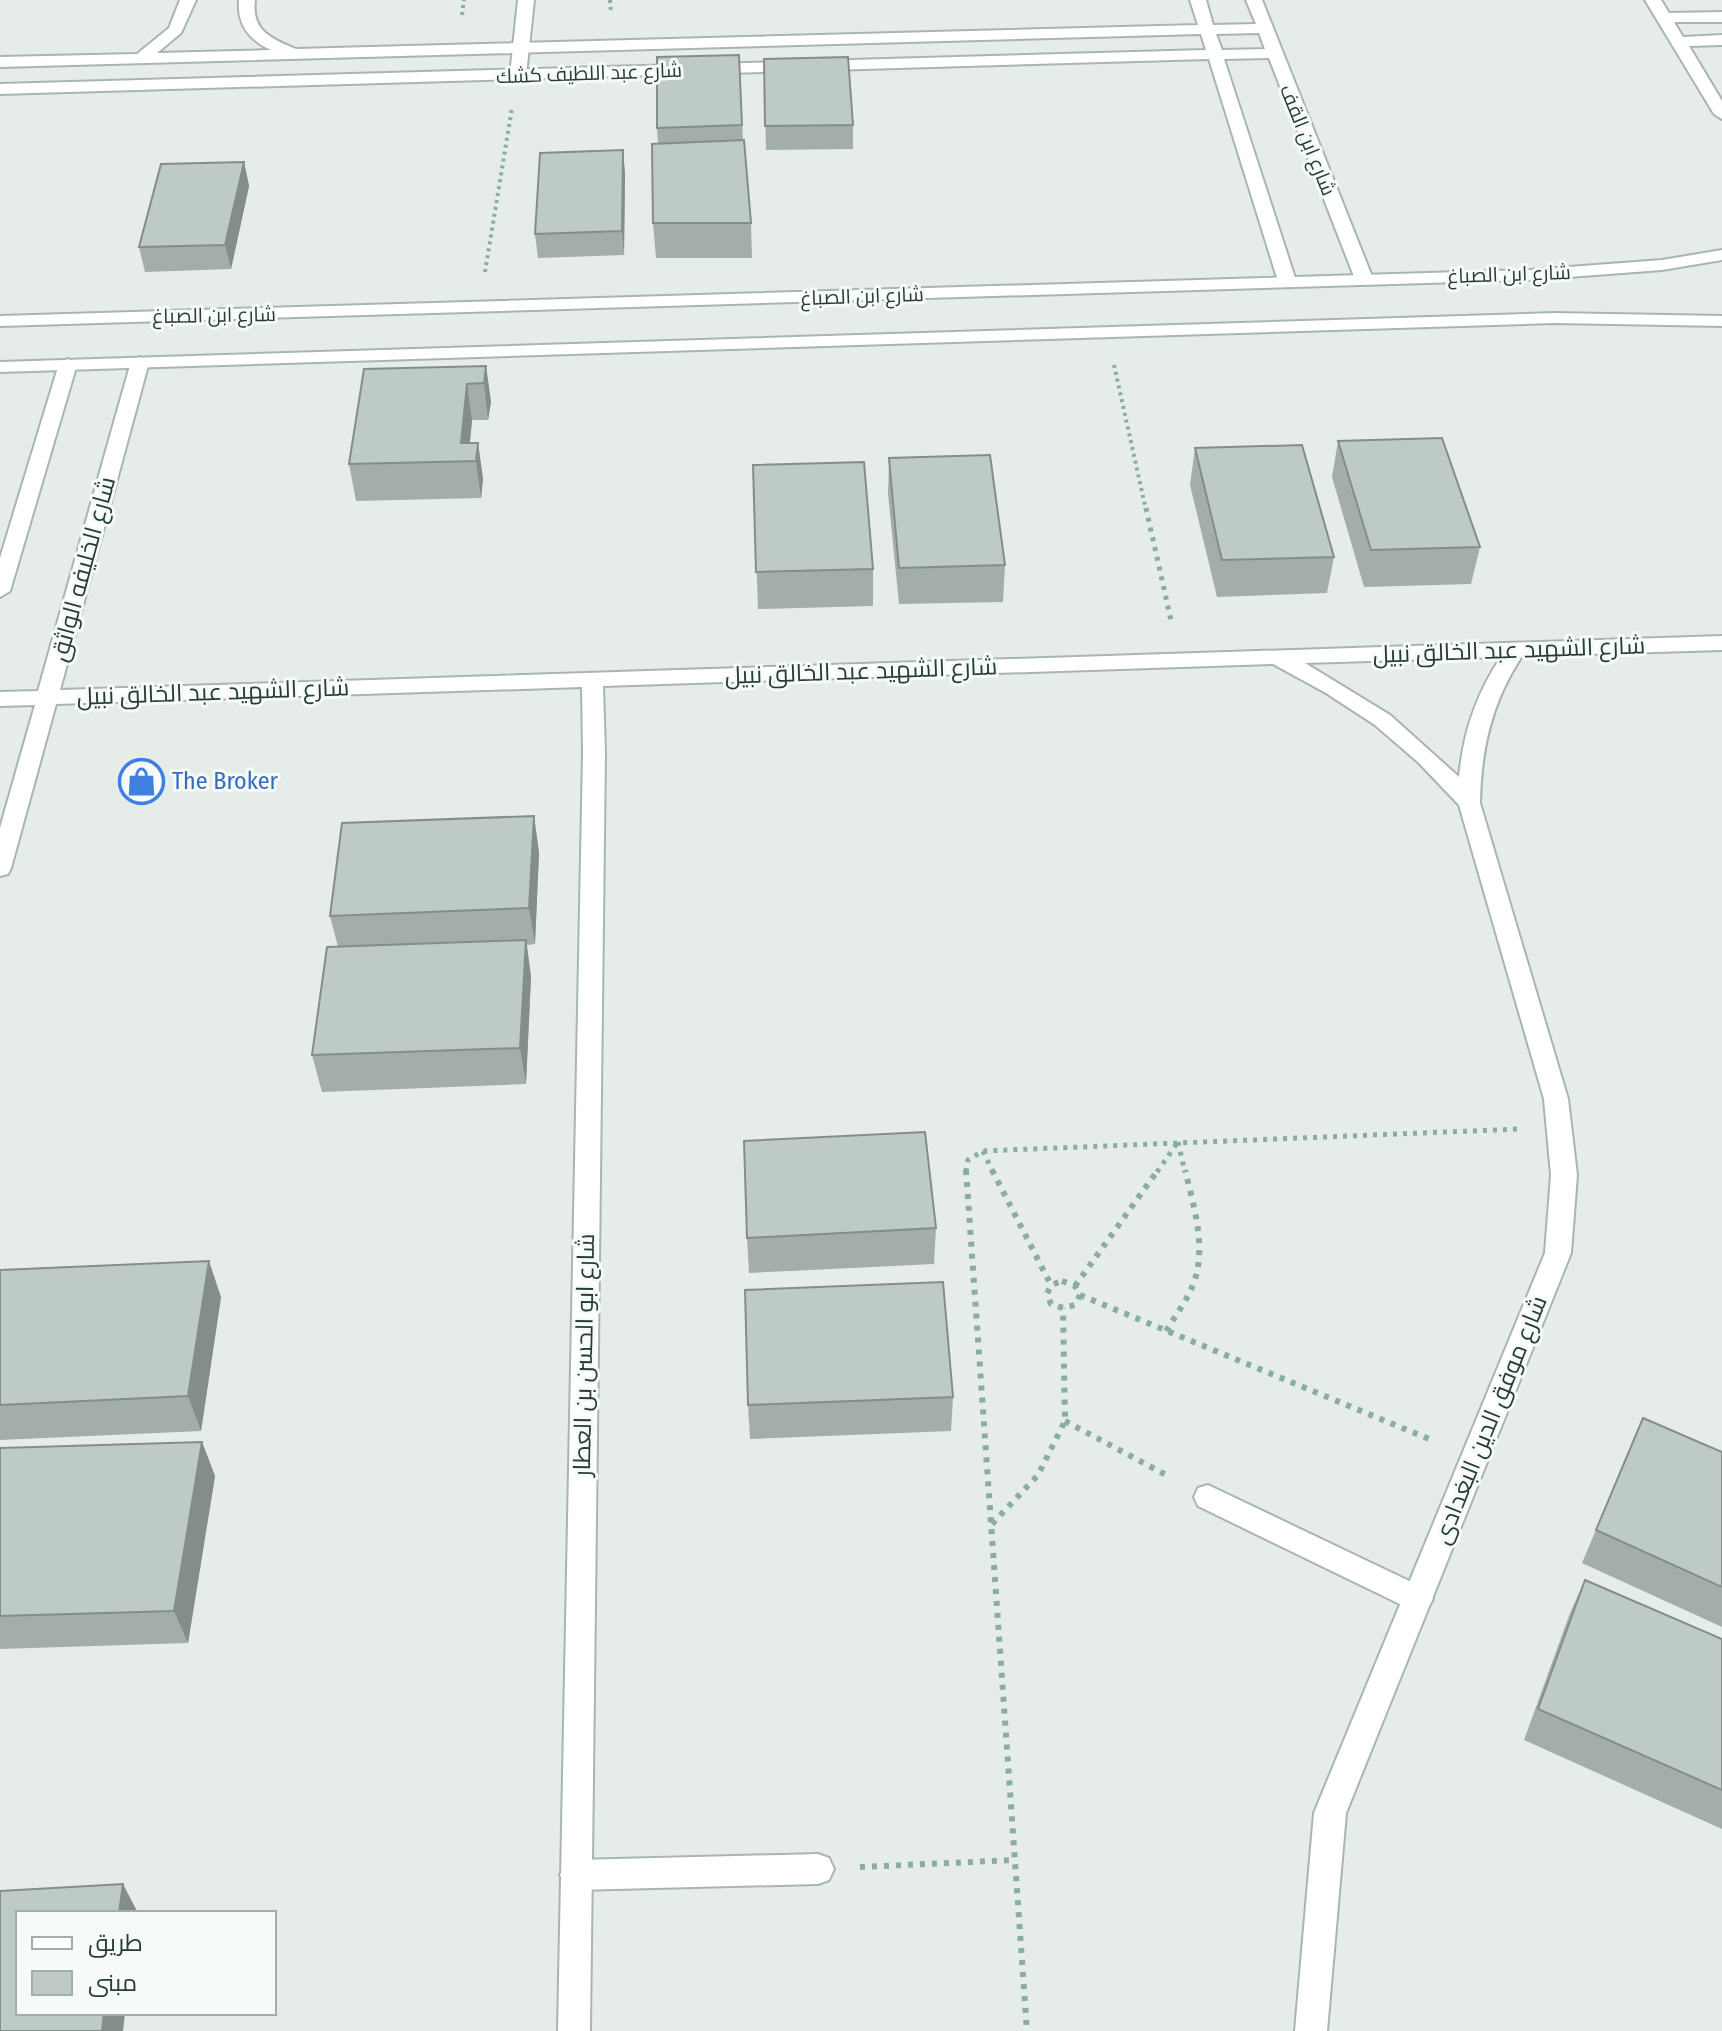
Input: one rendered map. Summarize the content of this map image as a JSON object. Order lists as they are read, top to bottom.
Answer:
{
  "streets": {
    "street": [
      "شارع عبد اللطيف كشك",
      "شارع ابن القف",
      "شارع ابن الصباغ",
      "شارع الخليفه الواثق",
      "شارع الشهيد عبد الخالق نبيل",
      "شارع ابو الحسن بن العطار",
      "شارع موفق الدين البغدادى"
    ]
  },
  "crossings": [
    ["شارع عبد اللطيف كشك", "شارع ابن القف"],
    ["شارع ابن القف", "شارع ابن الصباغ"],
    ["شارع ابن الصباغ", "شارع الخليفه الواثق"],
    ["شارع الخليفه الواثق", "شارع الشهيد عبد الخالق نبيل"],
    ["شارع الشهيد عبد الخالق نبيل", "شارع ابو الحسن بن العطار"],
    ["شارع الشهيد عبد الخالق نبيل", "شارع موفق الدين البغدادى"]
  ],
  "places": {
    "shop": ["The Broker"]
  },
  "legend": ["طريق", "مبنى"]
}
